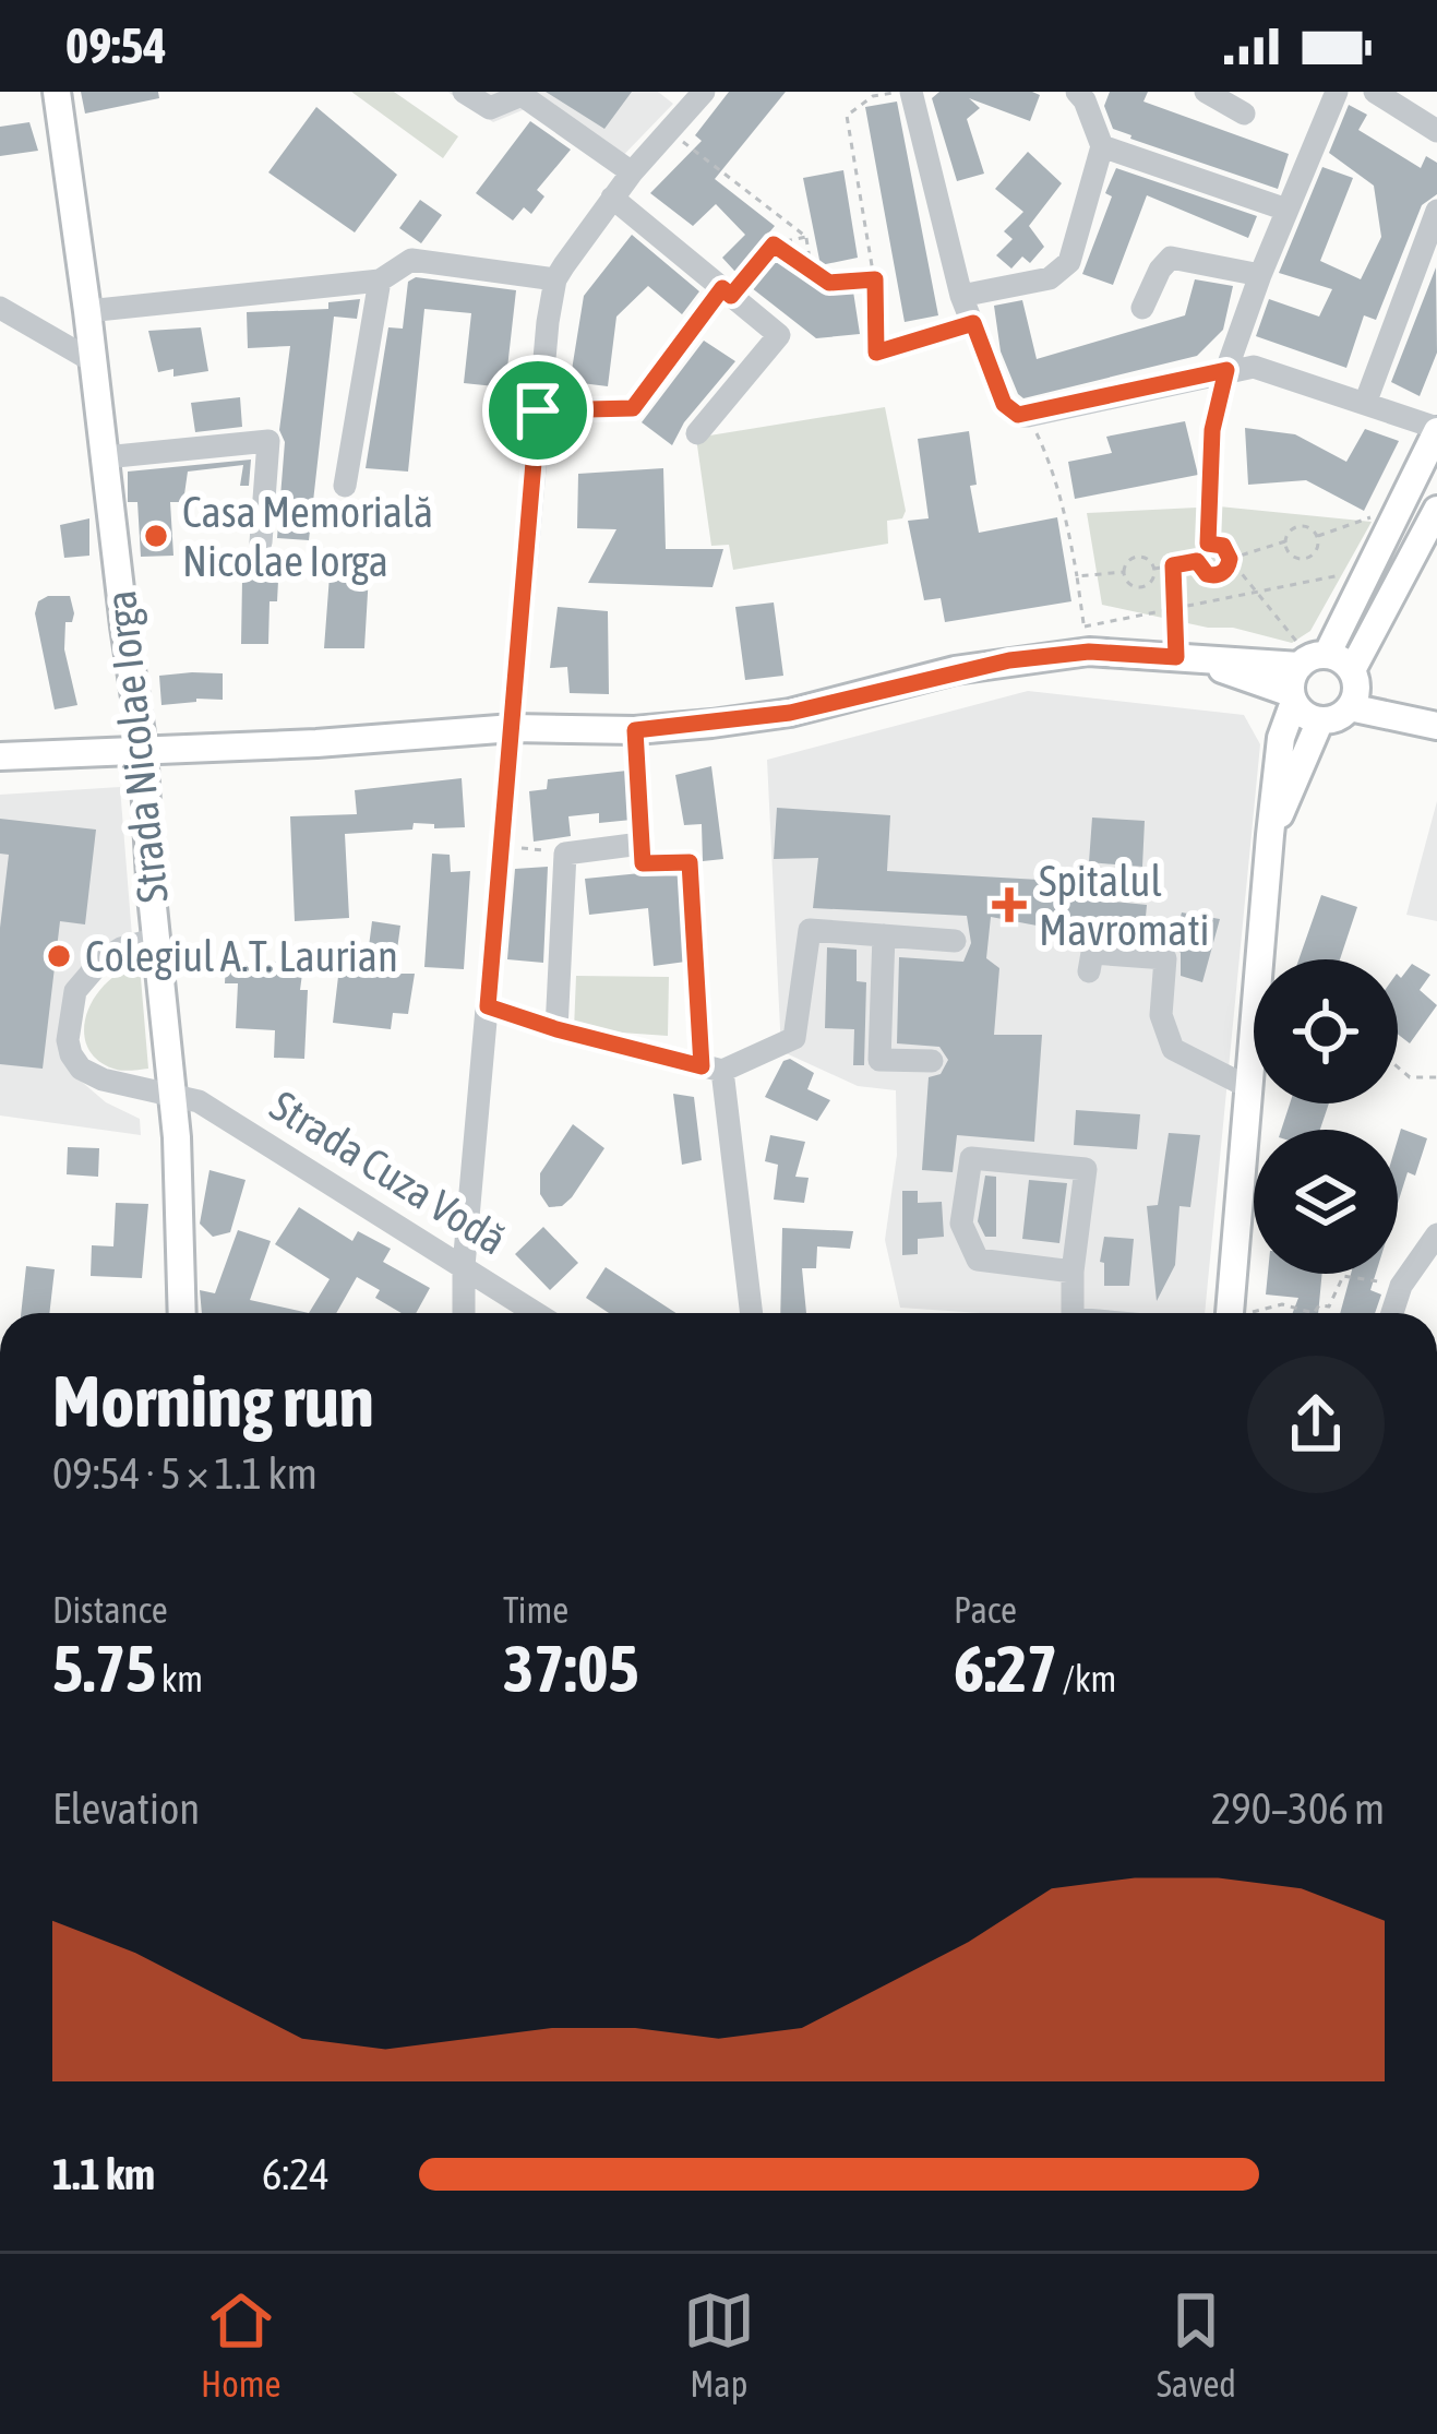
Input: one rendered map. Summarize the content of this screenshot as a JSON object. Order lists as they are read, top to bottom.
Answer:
{
  "streets": {
    "main road": ["Strada Nicolae Iorga"],
    "street": ["Strada Cuza Vodă"]
  },
  "crossings": [
    ["Strada Nicolae Iorga", "Strada Cuza Vodă"]
  ],
  "places": {
    "other": ["Casa Memorială Nicolae Iorga", "Colegiul A.T. Laurian"],
    "health": ["Spitalul Mavromati"]
  },
  "page": {
    "status": "09:54",
    "heading": ["Morning run", "09:54 · 5 × 1.1 km"],
    "stats": [
      ["Distance", "5.75 km"],
      ["Time", "37:05"],
      ["Pace", "6:27 /km"]
    ],
    "chart": ["Elevation", "290–306 m"],
    "list": [
      {
        "name": "1.1 km",
        "note": "6:24"
      }
    ],
    "tabs": ["Home", "Map", "Saved"]
  }
}
